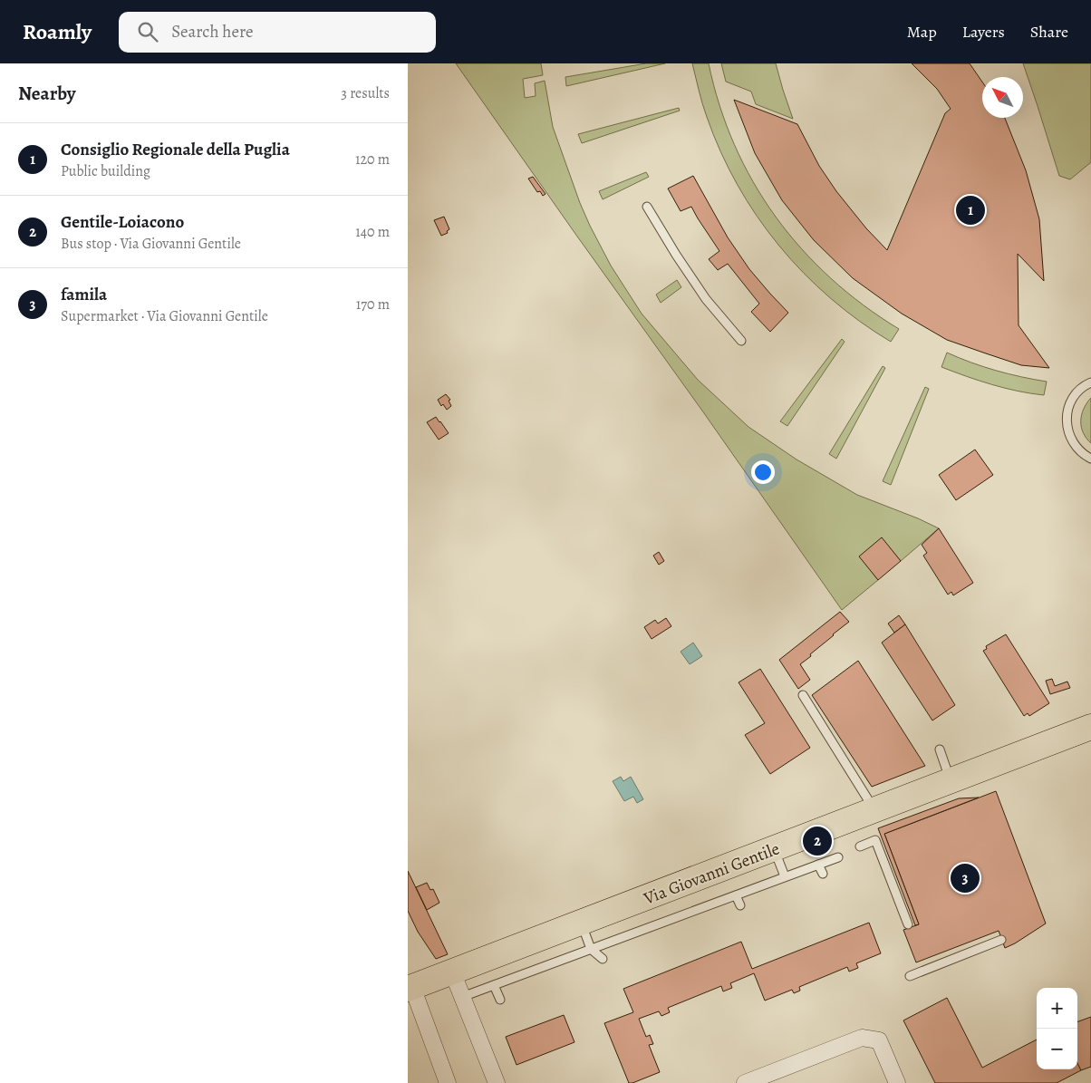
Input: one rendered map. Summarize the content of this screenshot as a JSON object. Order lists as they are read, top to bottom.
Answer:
{
  "streets": {
    "main road": ["Via Giovanni Gentile"]
  },
  "north": "top left",
  "page": {
    "header": "Roamly",
    "search": "Search here",
    "nav": ["Map", "Layers", "Share"],
    "heading": ["Nearby", "3 results"],
    "list": [
      {
        "mark": "1",
        "name": "Consiglio Regionale della Puglia",
        "note": "Public building",
        "value": "120 m"
      },
      {
        "mark": "2",
        "name": "Gentile-Loiacono",
        "note": "Bus stop · Via Giovanni Gentile",
        "value": "140 m"
      },
      {
        "mark": "3",
        "name": "famila",
        "note": "Supermarket · Via Giovanni Gentile",
        "value": "170 m"
      }
    ],
    "pins": ["1", "2", "3"],
    "map_buttons": ["+", "−"]
  }
}
